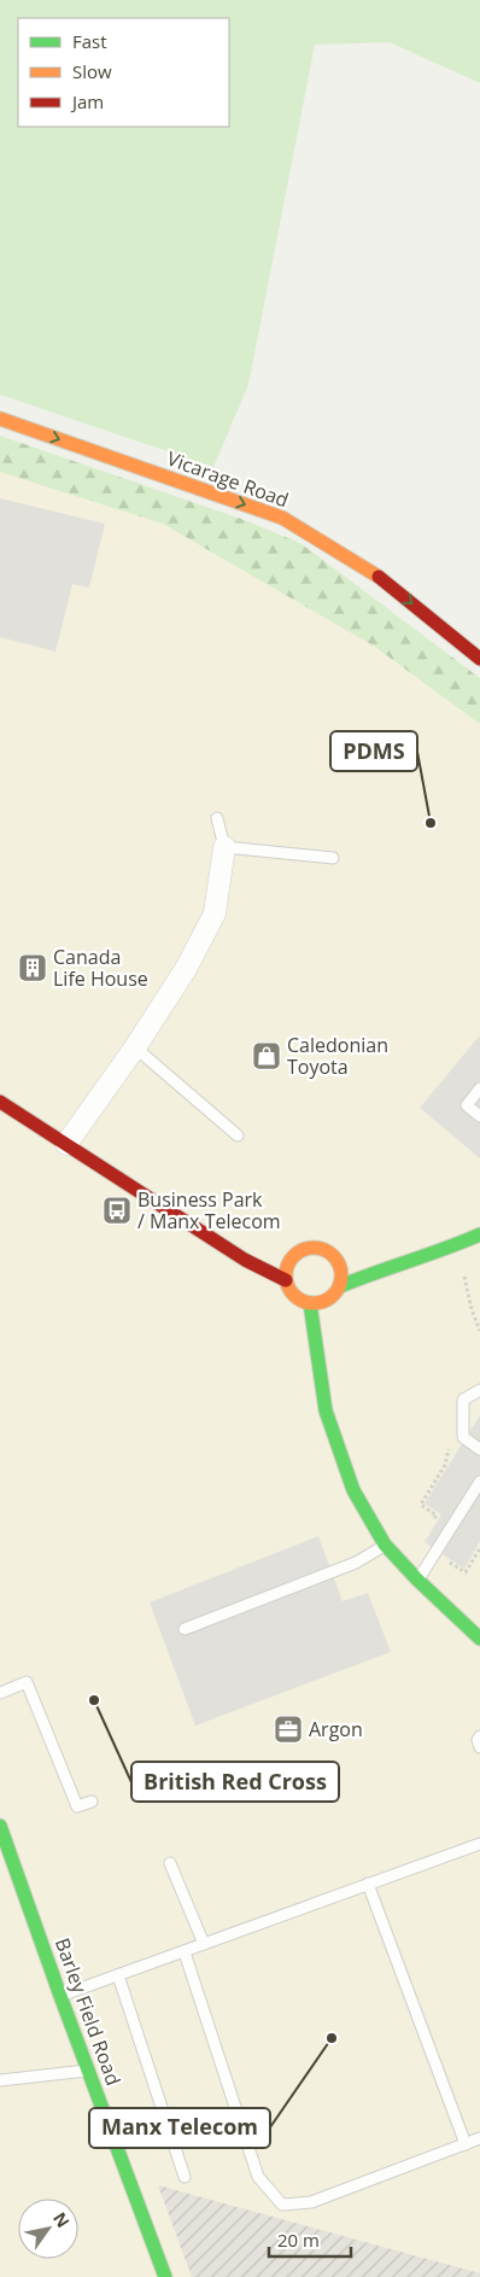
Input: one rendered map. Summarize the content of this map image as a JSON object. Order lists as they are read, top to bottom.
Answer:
{
  "streets": {
    "main road": ["Vicarage Road", "Barley Field Road"]
  },
  "one_way": ["Vicarage Road"],
  "places": {
    "other": ["PDMS", "British Red Cross", "Manx Telecom"],
    "building": ["Canada Life House"],
    "shop": ["Caledonian Toyota"],
    "bus stop": ["Business Park / Manx Telecom"],
    "office": ["Argon"]
  },
  "legend": ["Fast", "Slow", "Jam"],
  "scale_bar": "20 m",
  "north": "top right"
}
